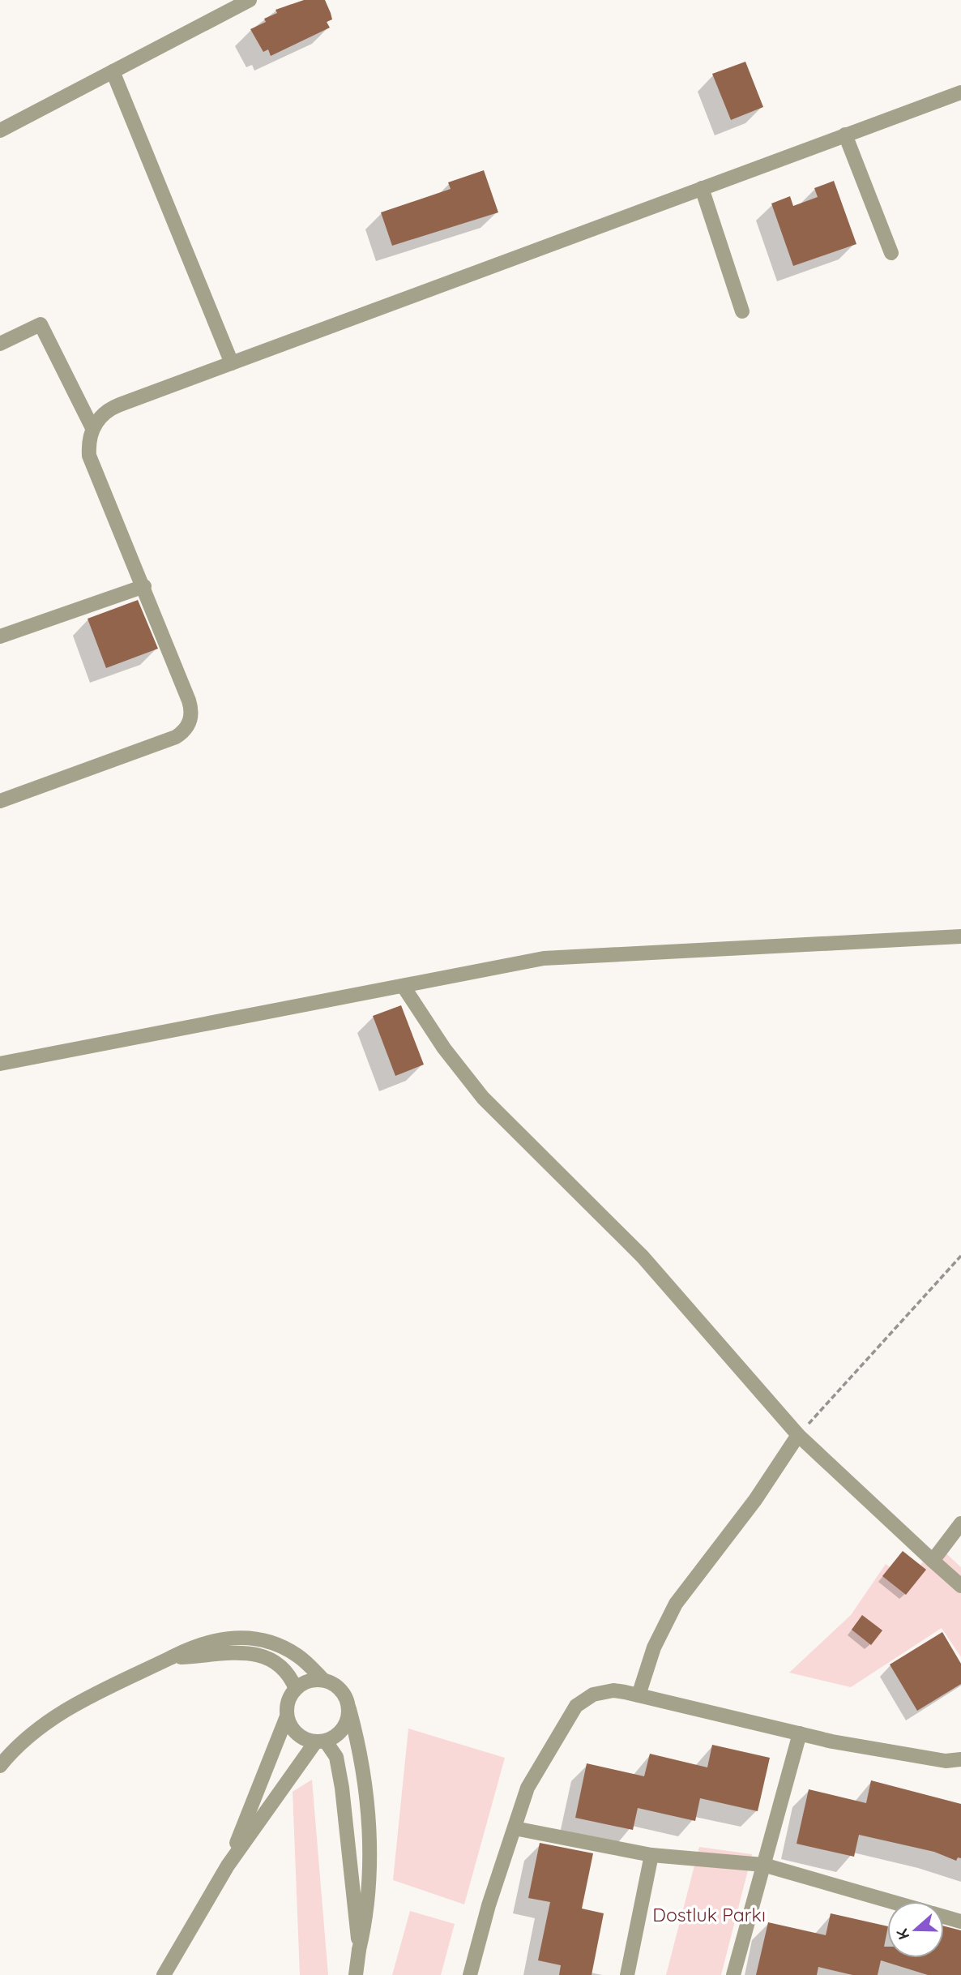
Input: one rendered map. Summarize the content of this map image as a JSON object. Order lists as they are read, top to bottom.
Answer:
{
  "parks": ["Dostluk Parkı"],
  "north": "left"
}
